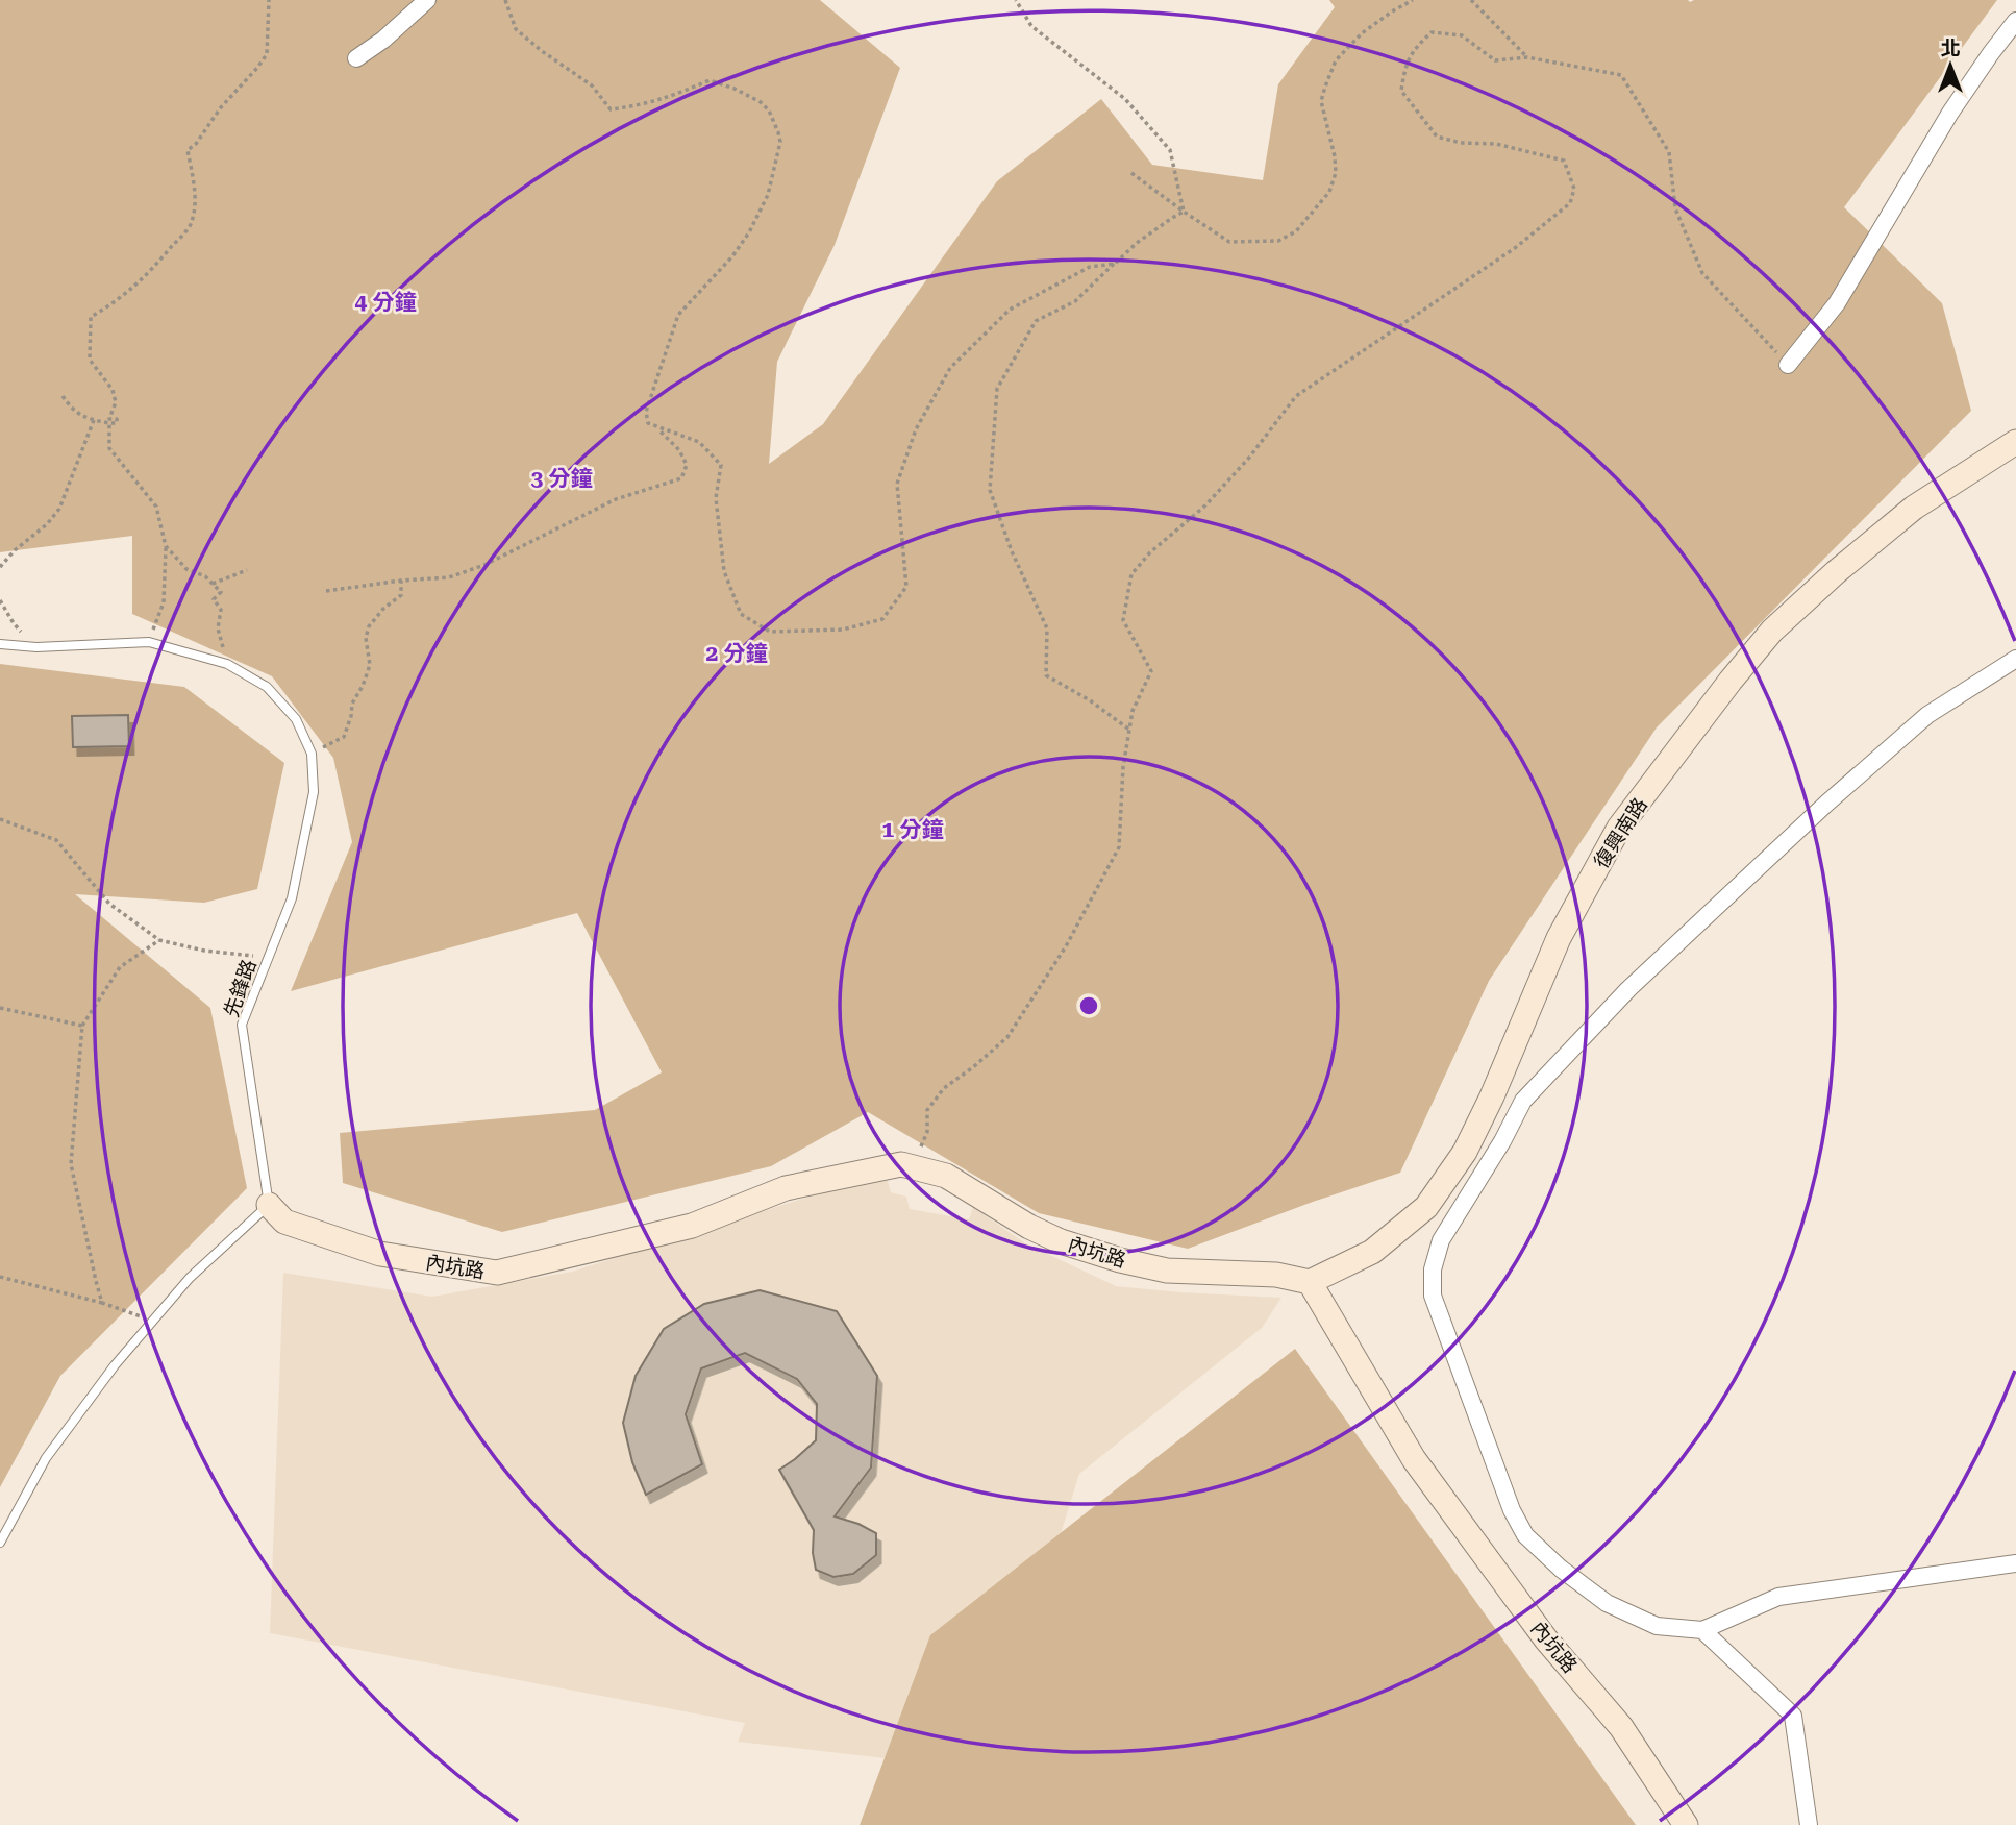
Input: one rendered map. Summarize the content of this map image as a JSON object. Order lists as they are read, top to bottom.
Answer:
{
  "streets": {
    "street": ["復興南路", "內坑路"],
    "lane": ["先鋒路"]
  },
  "crossings": [
    ["復興南路", "內坑路"],
    ["先鋒路", "內坑路"]
  ],
  "north": "top",
  "rings": [
    "4 分鐘",
    "3 分鐘",
    "2 分鐘",
    "1 分鐘"
  ]
}
